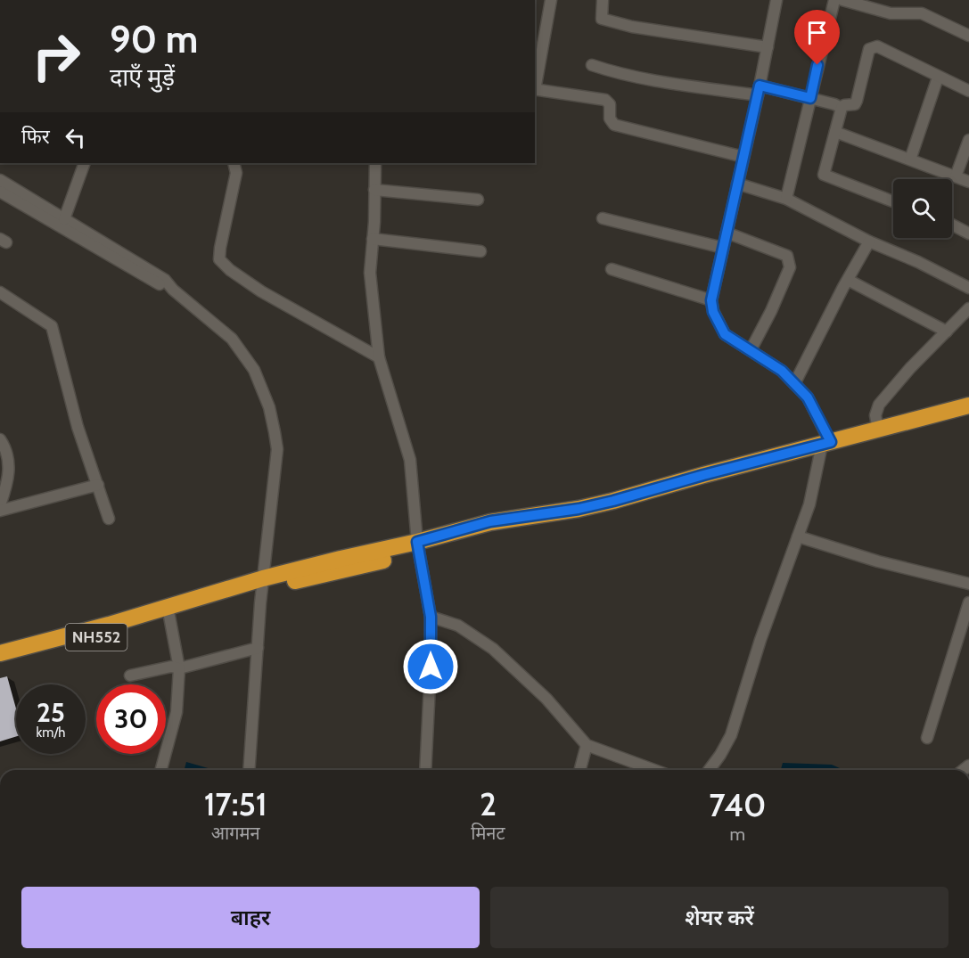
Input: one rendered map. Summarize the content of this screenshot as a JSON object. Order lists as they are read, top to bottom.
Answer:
{
  "streets": {
    "highway": ["NH552"]
  },
  "page": {
    "turn": ["90 m", "दाएँ मुड़ें"],
    "then": "फिर",
    "speed": "25 km/h",
    "limit": "30",
    "eta": [
      "17:51",
      "आगमन",
      "2",
      "मिनट",
      "740",
      "m"
    ],
    "buttons": ["बाहर", "शेयर करें"]
  }
}
